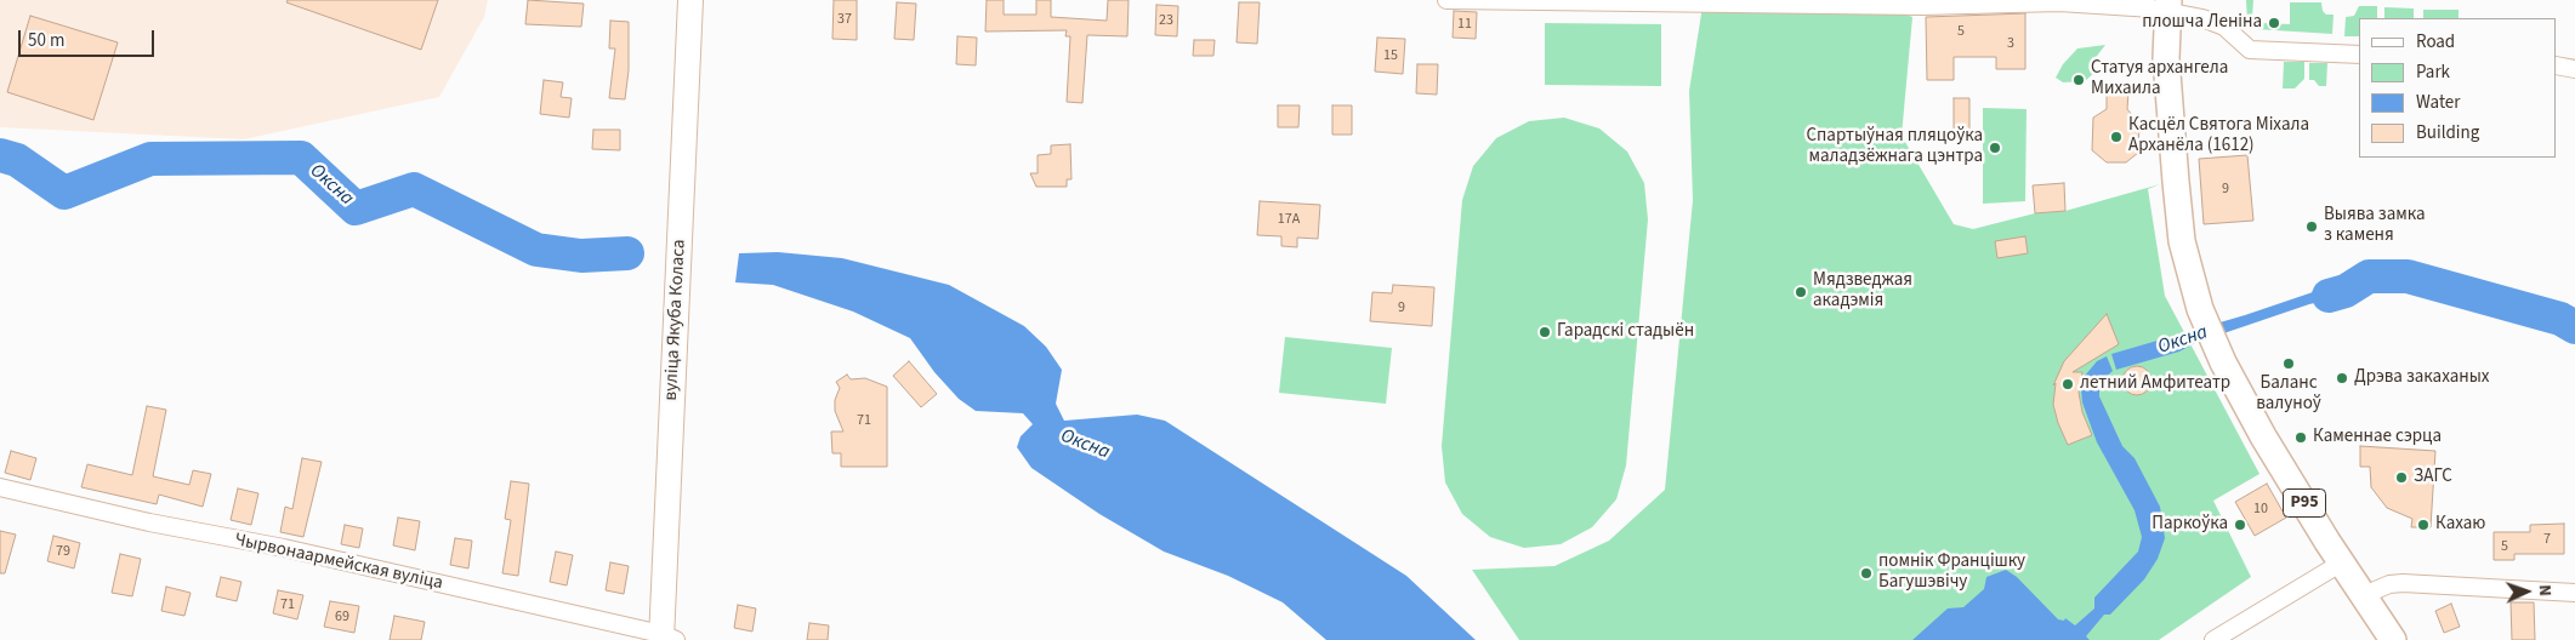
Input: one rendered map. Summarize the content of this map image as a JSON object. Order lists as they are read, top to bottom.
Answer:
{
  "streets": {
    "main road": ["вуліца Якуба Коласа", "Р95"],
    "street": ["Чырвонаармейская вуліца"]
  },
  "crossings": [
    ["вуліца Якуба Коласа", "Чырвонаармейская вуліца"]
  ],
  "water": ["Оксна"],
  "places": [
    "плошча Леніна",
    "Статуя архангела Михаила",
    "Касцёл Святога Міхала Арханёла (1612)",
    "Спартыўная пляцоўка маладзёжнага цэнтра",
    "Выява замка з каменя",
    "Мядзведжая акадэмія",
    "Гарадскі стадыён",
    "Баланс валуноў",
    "Дрэва закаханых",
    "летний Амфитеатр",
    "Каменнае сэрца",
    "ЗАГС",
    "Паркоўка",
    "Кахаю",
    "помнік Францішку Багушэвічу"
  ],
  "house_numbers": [
    "37",
    "23",
    "11",
    "5",
    "3",
    "15",
    "9",
    "17А",
    "9",
    "71",
    "10",
    "7",
    "5",
    "79",
    "71",
    "69"
  ],
  "legend": [
    "Road",
    "Park",
    "Water",
    "Building"
  ],
  "scale_bar": "50 m",
  "north": "right"
}
